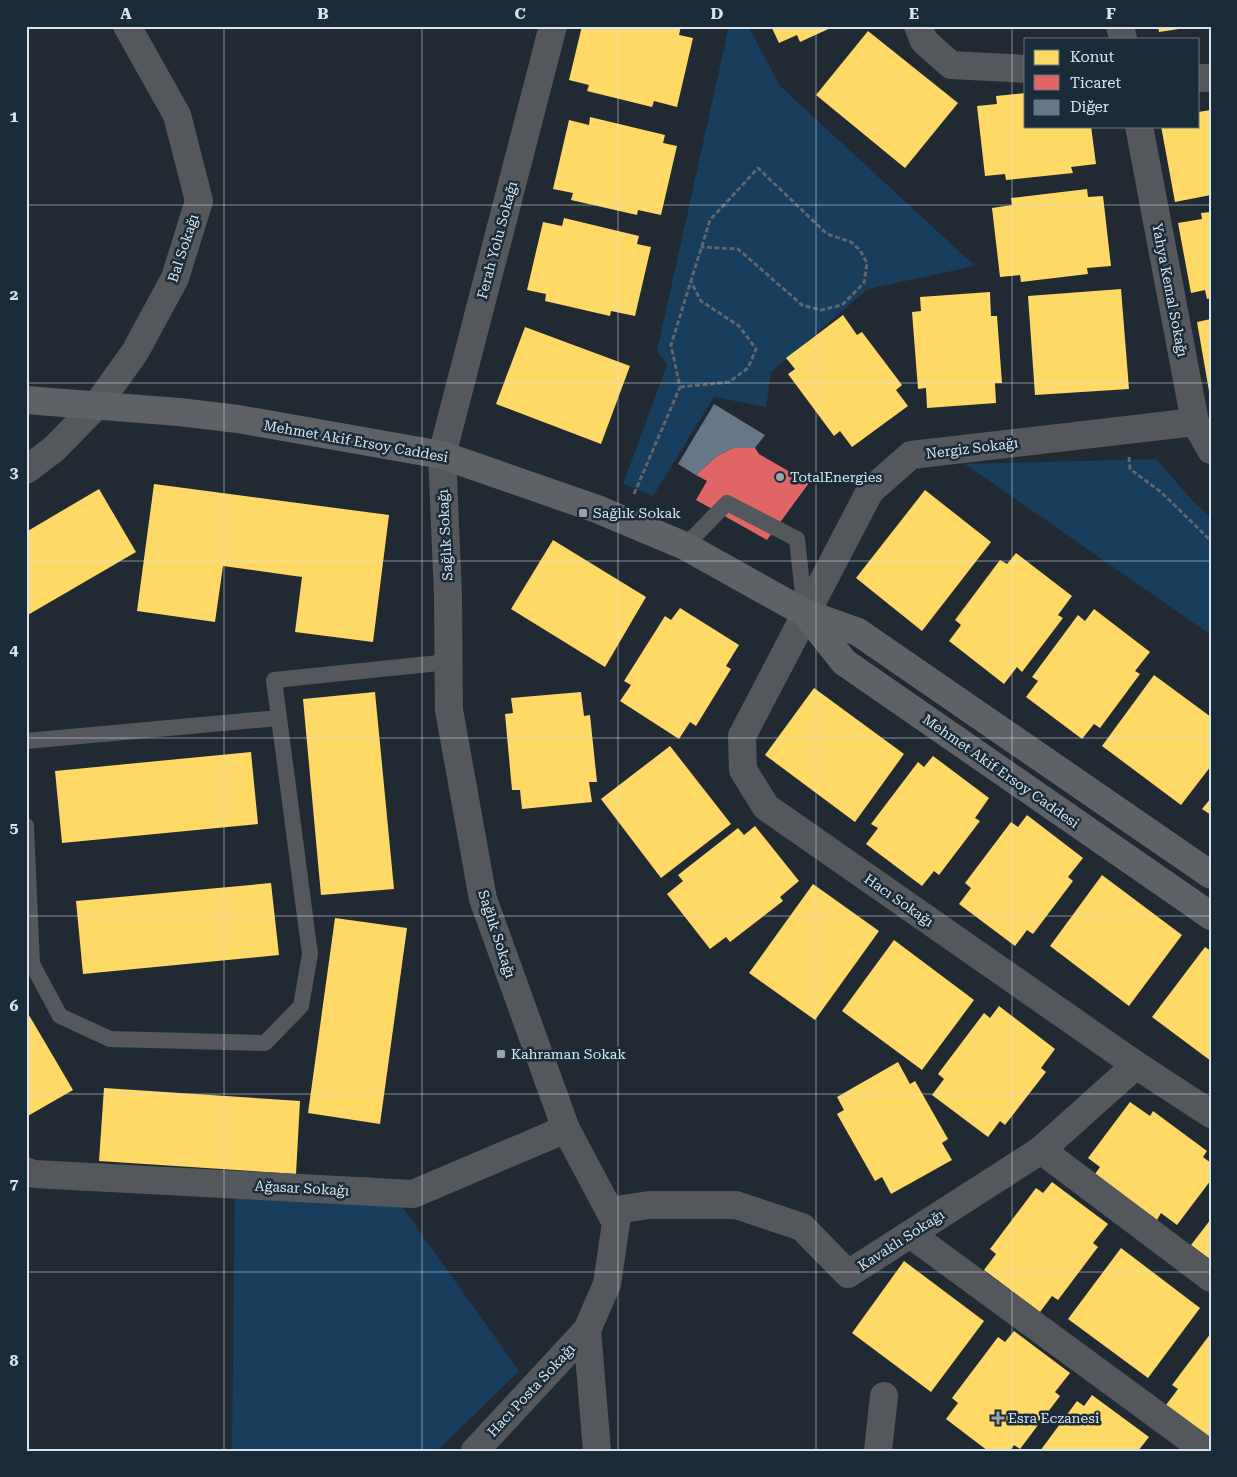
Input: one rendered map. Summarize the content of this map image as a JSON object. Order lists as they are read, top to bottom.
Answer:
{
  "streets": {
    "main road": ["Mehmet Akif Ersoy Caddesi"],
    "street": [
      "Ferah Yolu Sokağı",
      "Bal Sokağı",
      "Yahya Kemal Sokağı",
      "Nergiz Sokağı",
      "Sağlık Sokağı",
      "Hacı Sokağı",
      "Ağasar Sokağı",
      "Kavaklı Sokağı",
      "Hacı Posta Sokağı"
    ]
  },
  "crossings": [
    ["Ferah Yolu Sokağı", "Mehmet Akif Ersoy Caddesi"],
    ["Ferah Yolu Sokağı", "Sağlık Sokağı"],
    ["Bal Sokağı", "Mehmet Akif Ersoy Caddesi"],
    ["Yahya Kemal Sokağı", "Nergiz Sokağı"],
    ["Mehmet Akif Ersoy Caddesi", "Nergiz Sokağı"],
    ["Mehmet Akif Ersoy Caddesi", "Sağlık Sokağı"],
    ["Mehmet Akif Ersoy Caddesi", "Hacı Sokağı"],
    ["Nergiz Sokağı", "Hacı Sokağı"],
    ["Sağlık Sokağı", "Ağasar Sokağı"],
    ["Sağlık Sokağı", "Kavaklı Sokağı"],
    ["Sağlık Sokağı", "Hacı Posta Sokağı"],
    ["Hacı Sokağı", "Kavaklı Sokağı"]
  ],
  "places": {
    "other": ["TotalEnergies"],
    "transit": ["Sağlık Sokak", "Kahraman Sokak"],
    "health": ["Esra Eczanesi"]
  },
  "legend": ["Konut", "Ticaret", "Diğer"],
  "grid": {
    "columns": [
      "A",
      "B",
      "C",
      "D",
      "E",
      "F"
    ],
    "rows": [
      "1",
      "2",
      "3",
      "4",
      "5",
      "6",
      "7",
      "8"
    ]
  }
}
